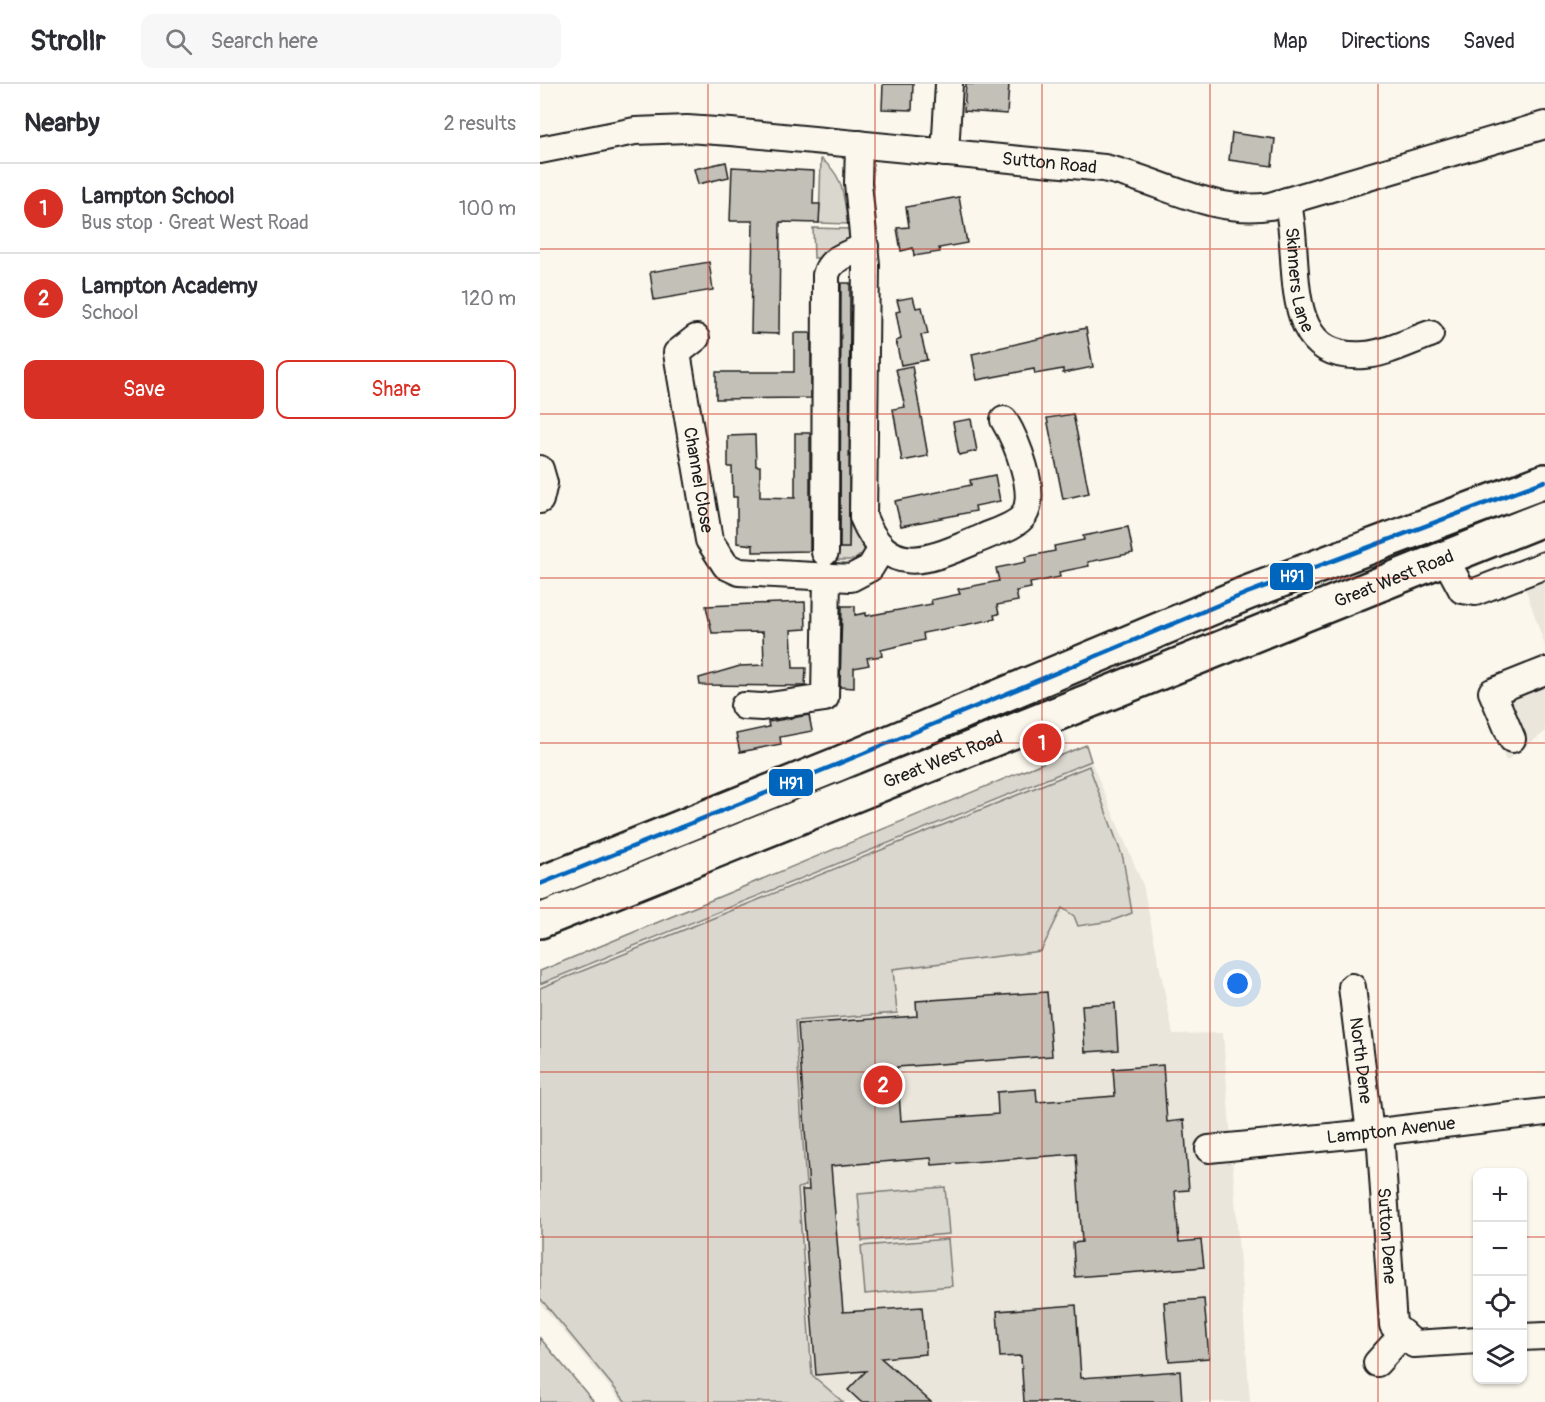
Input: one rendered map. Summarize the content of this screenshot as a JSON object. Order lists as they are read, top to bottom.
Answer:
{
  "streets": {
    "highway": ["Great West Road"],
    "street": [
      "Sutton Road",
      "Skinners Lane",
      "Channel Close",
      "North Dene",
      "Lampton Avenue",
      "Sutton Dene"
    ]
  },
  "crossings": [
    ["Sutton Road", "Skinners Lane"],
    ["North Dene", "Lampton Avenue"],
    ["North Dene", "Sutton Dene"],
    ["Lampton Avenue", "Sutton Dene"]
  ],
  "lines": ["transit line H91"],
  "page": {
    "header": "Strollr",
    "search": "Search here",
    "nav": ["Map", "Directions", "Saved"],
    "heading": ["Nearby", "2 results"],
    "list": [
      {
        "mark": "1",
        "name": "Lampton School",
        "note": "Bus stop · Great West Road",
        "value": "100 m"
      },
      {
        "mark": "2",
        "name": "Lampton Academy",
        "note": "School",
        "value": "120 m"
      }
    ],
    "buttons": ["Save", "Share"],
    "pins": ["1", "2"],
    "map_buttons": ["+", "−"]
  }
}
